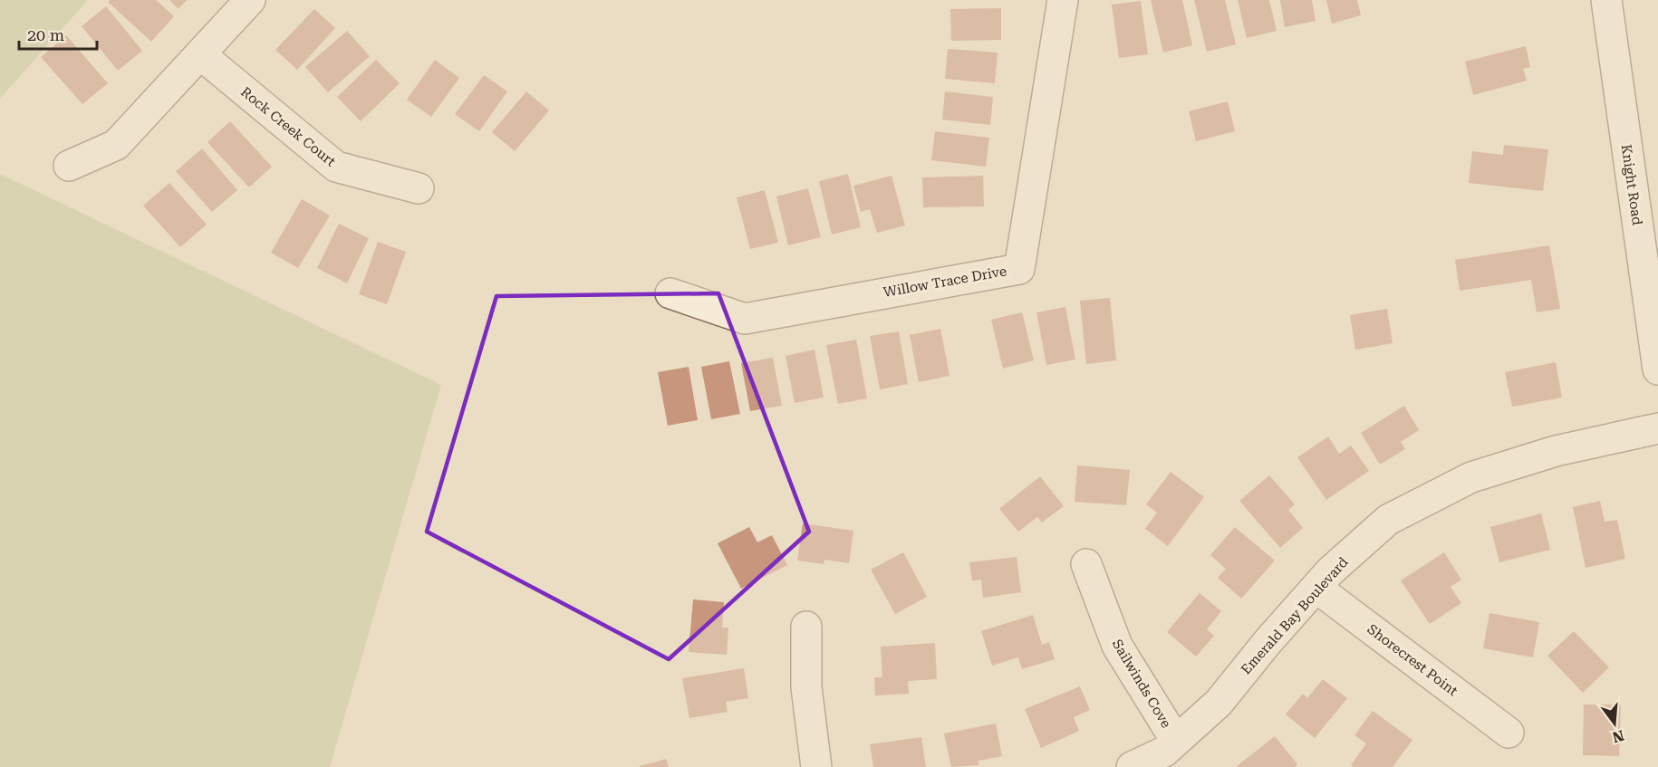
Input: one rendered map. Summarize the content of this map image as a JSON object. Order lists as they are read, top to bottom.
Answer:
{
  "streets": {
    "street": [
      "Rock Creek Court",
      "Knight Road",
      "Willow Trace Drive",
      "Emerald Bay Boulevard",
      "Shorecrest Point",
      "Sailwinds Cove"
    ]
  },
  "crossings": [
    ["Emerald Bay Boulevard", "Shorecrest Point"],
    ["Emerald Bay Boulevard", "Sailwinds Cove"]
  ],
  "scale_bar": "20 m",
  "north": "bottom"
}
